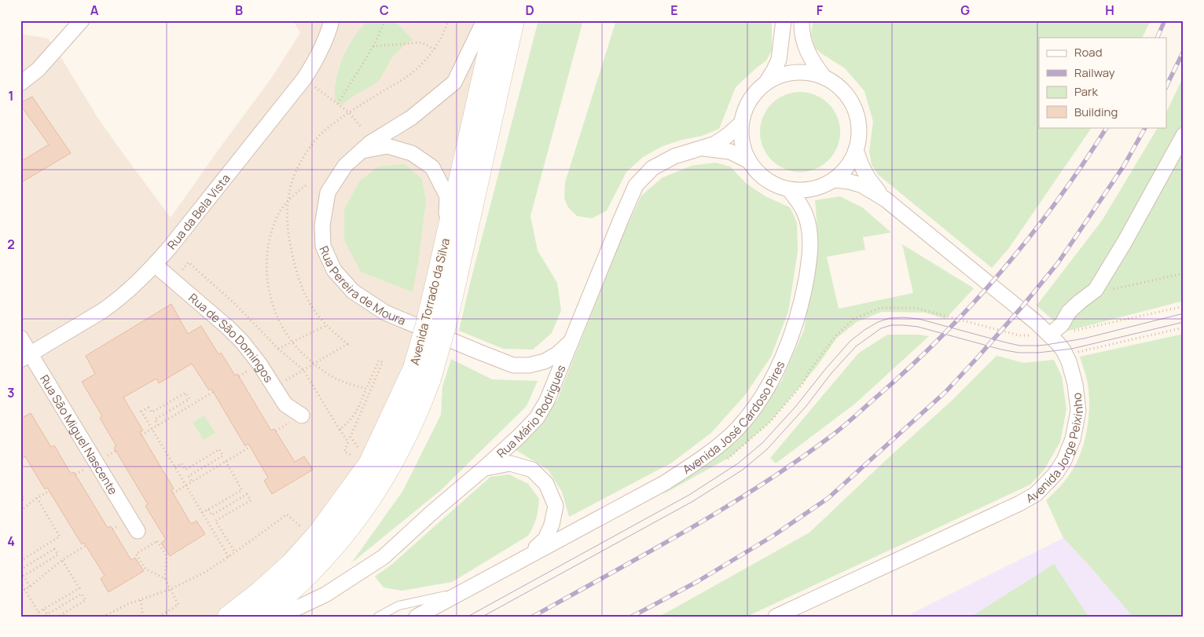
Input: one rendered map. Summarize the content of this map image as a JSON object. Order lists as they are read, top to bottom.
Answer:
{
  "streets": {
    "main road": ["Avenida Torrado da Silva"],
    "street": [
      "Rua da Bela Vista",
      "Rua Pereira de Moura",
      "Rua de São Domingos",
      "Rua Mário Rodrigues",
      "Avenida José Cardoso Pires",
      "Rua São Miguel Nascente",
      "Avenida Jorge Peixinho"
    ]
  },
  "crossings": [
    ["Rua da Bela Vista", "Rua de São Domingos"],
    ["Rua da Bela Vista", "Rua São Miguel Nascente"],
    ["Rua Pereira de Moura", "Avenida Torrado da Silva"],
    ["Rua Pereira de Moura", "Rua Mário Rodrigues"],
    ["Rua Mário Rodrigues", "Avenida José Cardoso Pires"]
  ],
  "legend": [
    "Road",
    "Railway",
    "Park",
    "Building"
  ],
  "grid": {
    "columns": [
      "A",
      "B",
      "C",
      "D",
      "E",
      "F",
      "G",
      "H"
    ],
    "rows": [
      "1",
      "2",
      "3",
      "4"
    ]
  }
}
